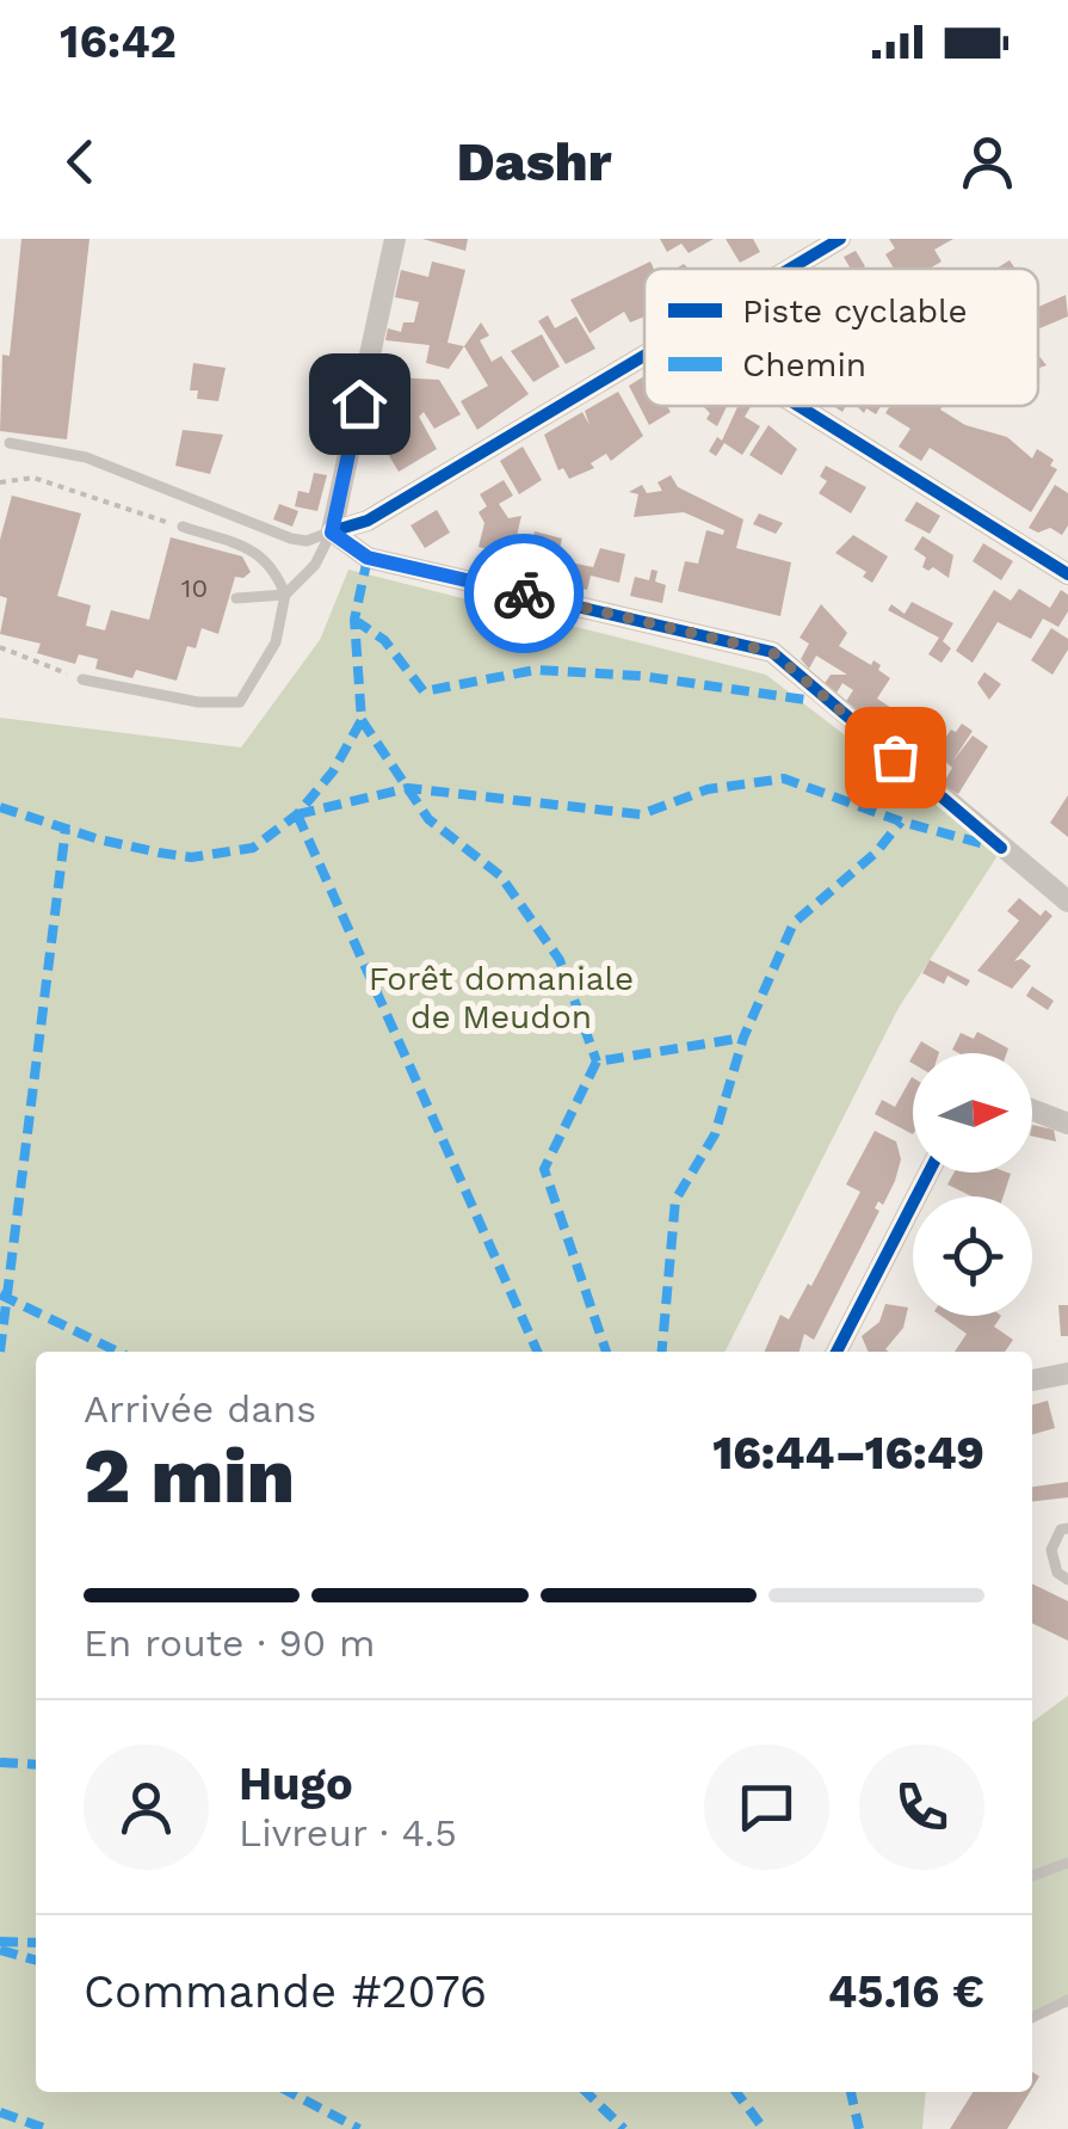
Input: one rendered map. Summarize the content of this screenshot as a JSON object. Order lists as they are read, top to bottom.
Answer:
{
  "parks": ["Forêt domaniale de Meudon"],
  "house_numbers": ["10"],
  "legend": ["Piste cyclable", "Chemin"],
  "north": "right",
  "page": {
    "status": "16:42",
    "header": "Dashr",
    "heading": ["2 min", "Arrivée dans", "16:44–16:49"],
    "panel": [
      "Hugo",
      "Livreur · 4.5",
      "Commande #2076",
      "45.16 €"
    ],
    "bar": "En route · 90 m"
  }
}
